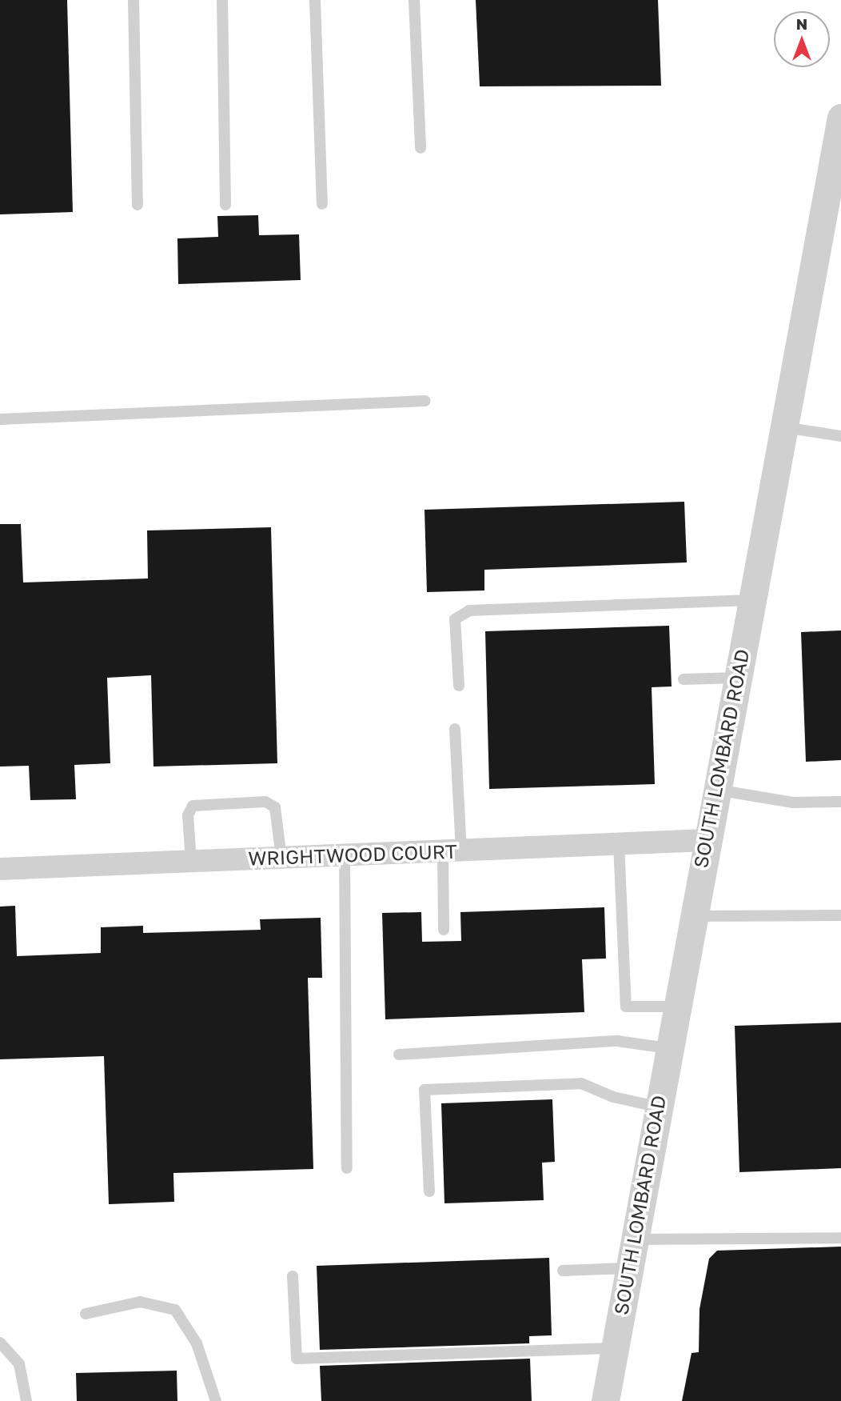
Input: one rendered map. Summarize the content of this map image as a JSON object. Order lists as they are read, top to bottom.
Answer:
{
  "streets": {
    "street": ["SOUTH LOMBARD ROAD", "WRIGHTWOOD COURT"]
  },
  "crossings": [
    ["SOUTH LOMBARD ROAD", "WRIGHTWOOD COURT"]
  ],
  "north": "top"
}
